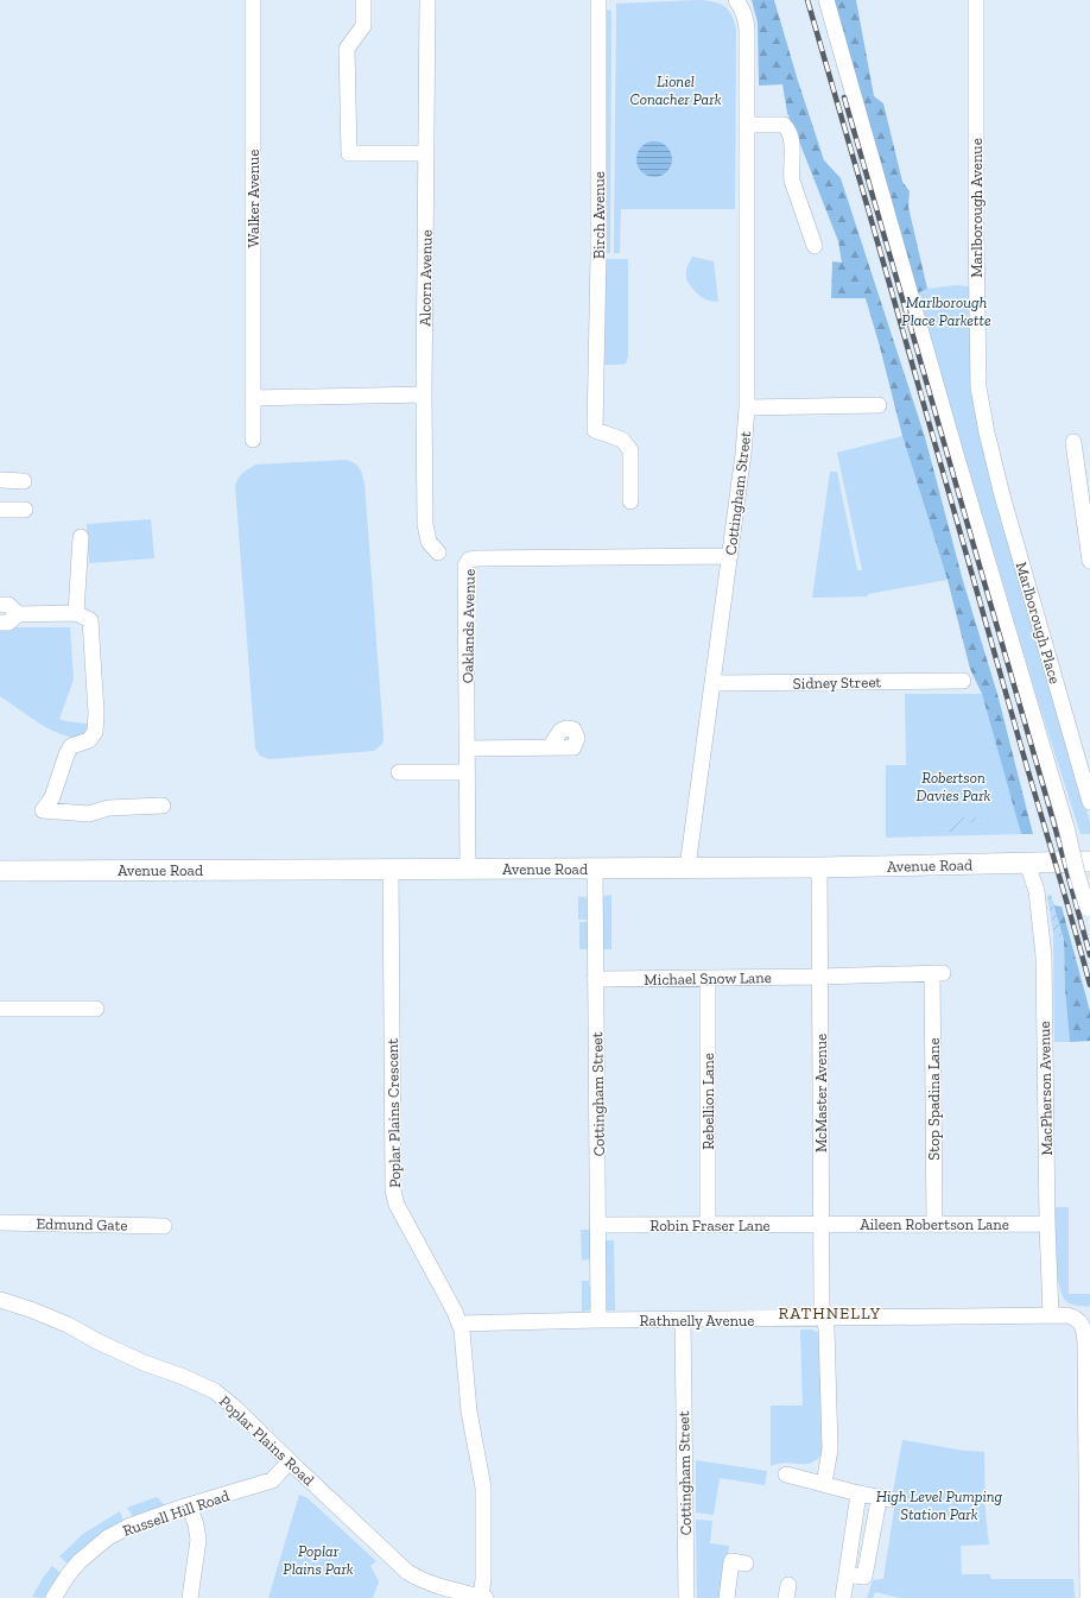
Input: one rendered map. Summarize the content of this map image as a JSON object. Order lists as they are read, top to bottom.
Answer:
{
  "streets": {
    "main road": ["Avenue Road"],
    "street": [
      "Walker Avenue",
      "Marlborough Avenue",
      "Birch Avenue",
      "Alcorn Avenue",
      "Cottingham Street",
      "Marlborough Place",
      "Oaklands Avenue",
      "Sidney Street",
      "Michael Snow Lane",
      "MacPherson Avenue",
      "McMaster Avenue",
      "Stop Spadina Lane",
      "Rebellion Lane",
      "Poplar Plains Crescent",
      "Edmund Gate",
      "Aileen Robertson Lane",
      "Robin Fraser Lane",
      "Rathnelly Avenue",
      "Poplar Plains Road",
      "Russell Hill Road"
    ]
  },
  "crossings": [
    ["Marlborough Avenue", "Marlborough Place"],
    ["Cottingham Street", "Oaklands Avenue"],
    ["Cottingham Street", "Sidney Street"],
    ["Cottingham Street", "Avenue Road"],
    ["Cottingham Street", "Michael Snow Lane"],
    ["Cottingham Street", "Robin Fraser Lane"],
    ["Cottingham Street", "Rathnelly Avenue"],
    ["Oaklands Avenue", "Avenue Road"],
    ["Avenue Road", "MacPherson Avenue"],
    ["Avenue Road", "McMaster Avenue"],
    ["Avenue Road", "Poplar Plains Crescent"],
    ["Michael Snow Lane", "McMaster Avenue"],
    ["Michael Snow Lane", "Stop Spadina Lane"],
    ["Michael Snow Lane", "Rebellion Lane"],
    ["MacPherson Avenue", "Aileen Robertson Lane"],
    ["MacPherson Avenue", "Rathnelly Avenue"],
    ["McMaster Avenue", "Aileen Robertson Lane"],
    ["McMaster Avenue", "Robin Fraser Lane"],
    ["McMaster Avenue", "Rathnelly Avenue"],
    ["Stop Spadina Lane", "Aileen Robertson Lane"],
    ["Rebellion Lane", "Robin Fraser Lane"],
    ["Poplar Plains Crescent", "Rathnelly Avenue"],
    ["Poplar Plains Crescent", "Poplar Plains Road"],
    ["Aileen Robertson Lane", "Robin Fraser Lane"],
    ["Poplar Plains Road", "Russell Hill Road"]
  ],
  "districts": ["RATHNELLY"],
  "parks": [
    "Lionel Conacher Park",
    "Marlborough Place Parkette",
    "Robertson Davies Park",
    "High Level Pumping Station Park",
    "Poplar Plains Park"
  ]
}
